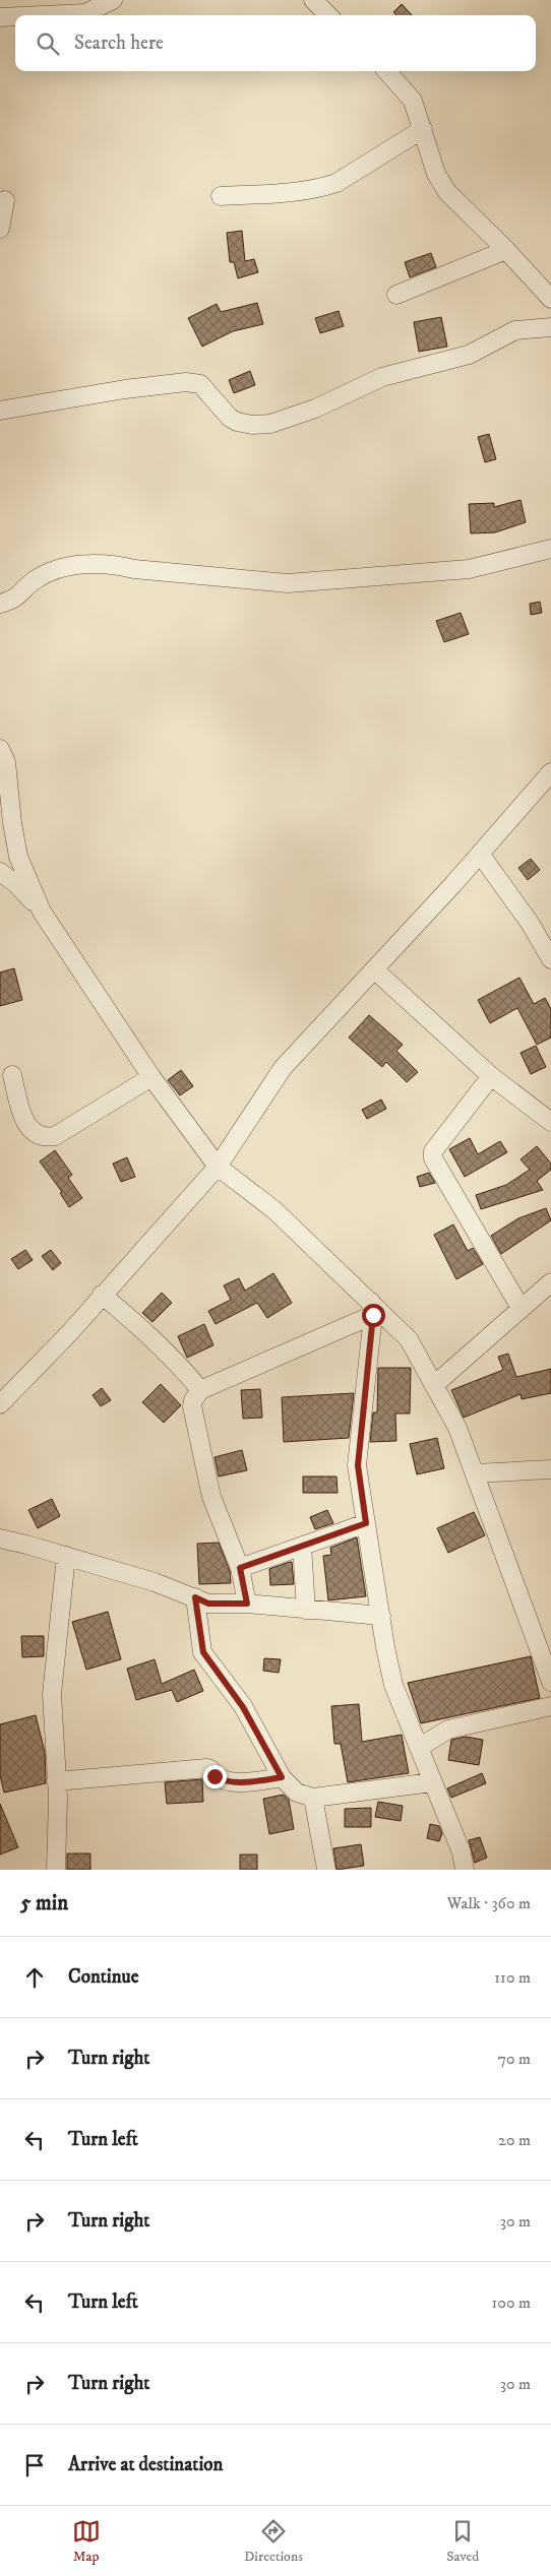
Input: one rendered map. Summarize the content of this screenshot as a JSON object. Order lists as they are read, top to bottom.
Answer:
{
  "page": {
    "search": "Search here",
    "heading": ["5 min", "Walk · 360 m"],
    "list": [
      ["Continue", "110 m"],
      ["Turn right", "70 m"],
      ["Turn left", "20 m"],
      ["Turn right", "30 m"],
      ["Turn left", "100 m"],
      ["Turn right", "30 m"],
      "Arrive at destination"
    ],
    "nav": ["Map", "Directions", "Saved"]
  }
}
